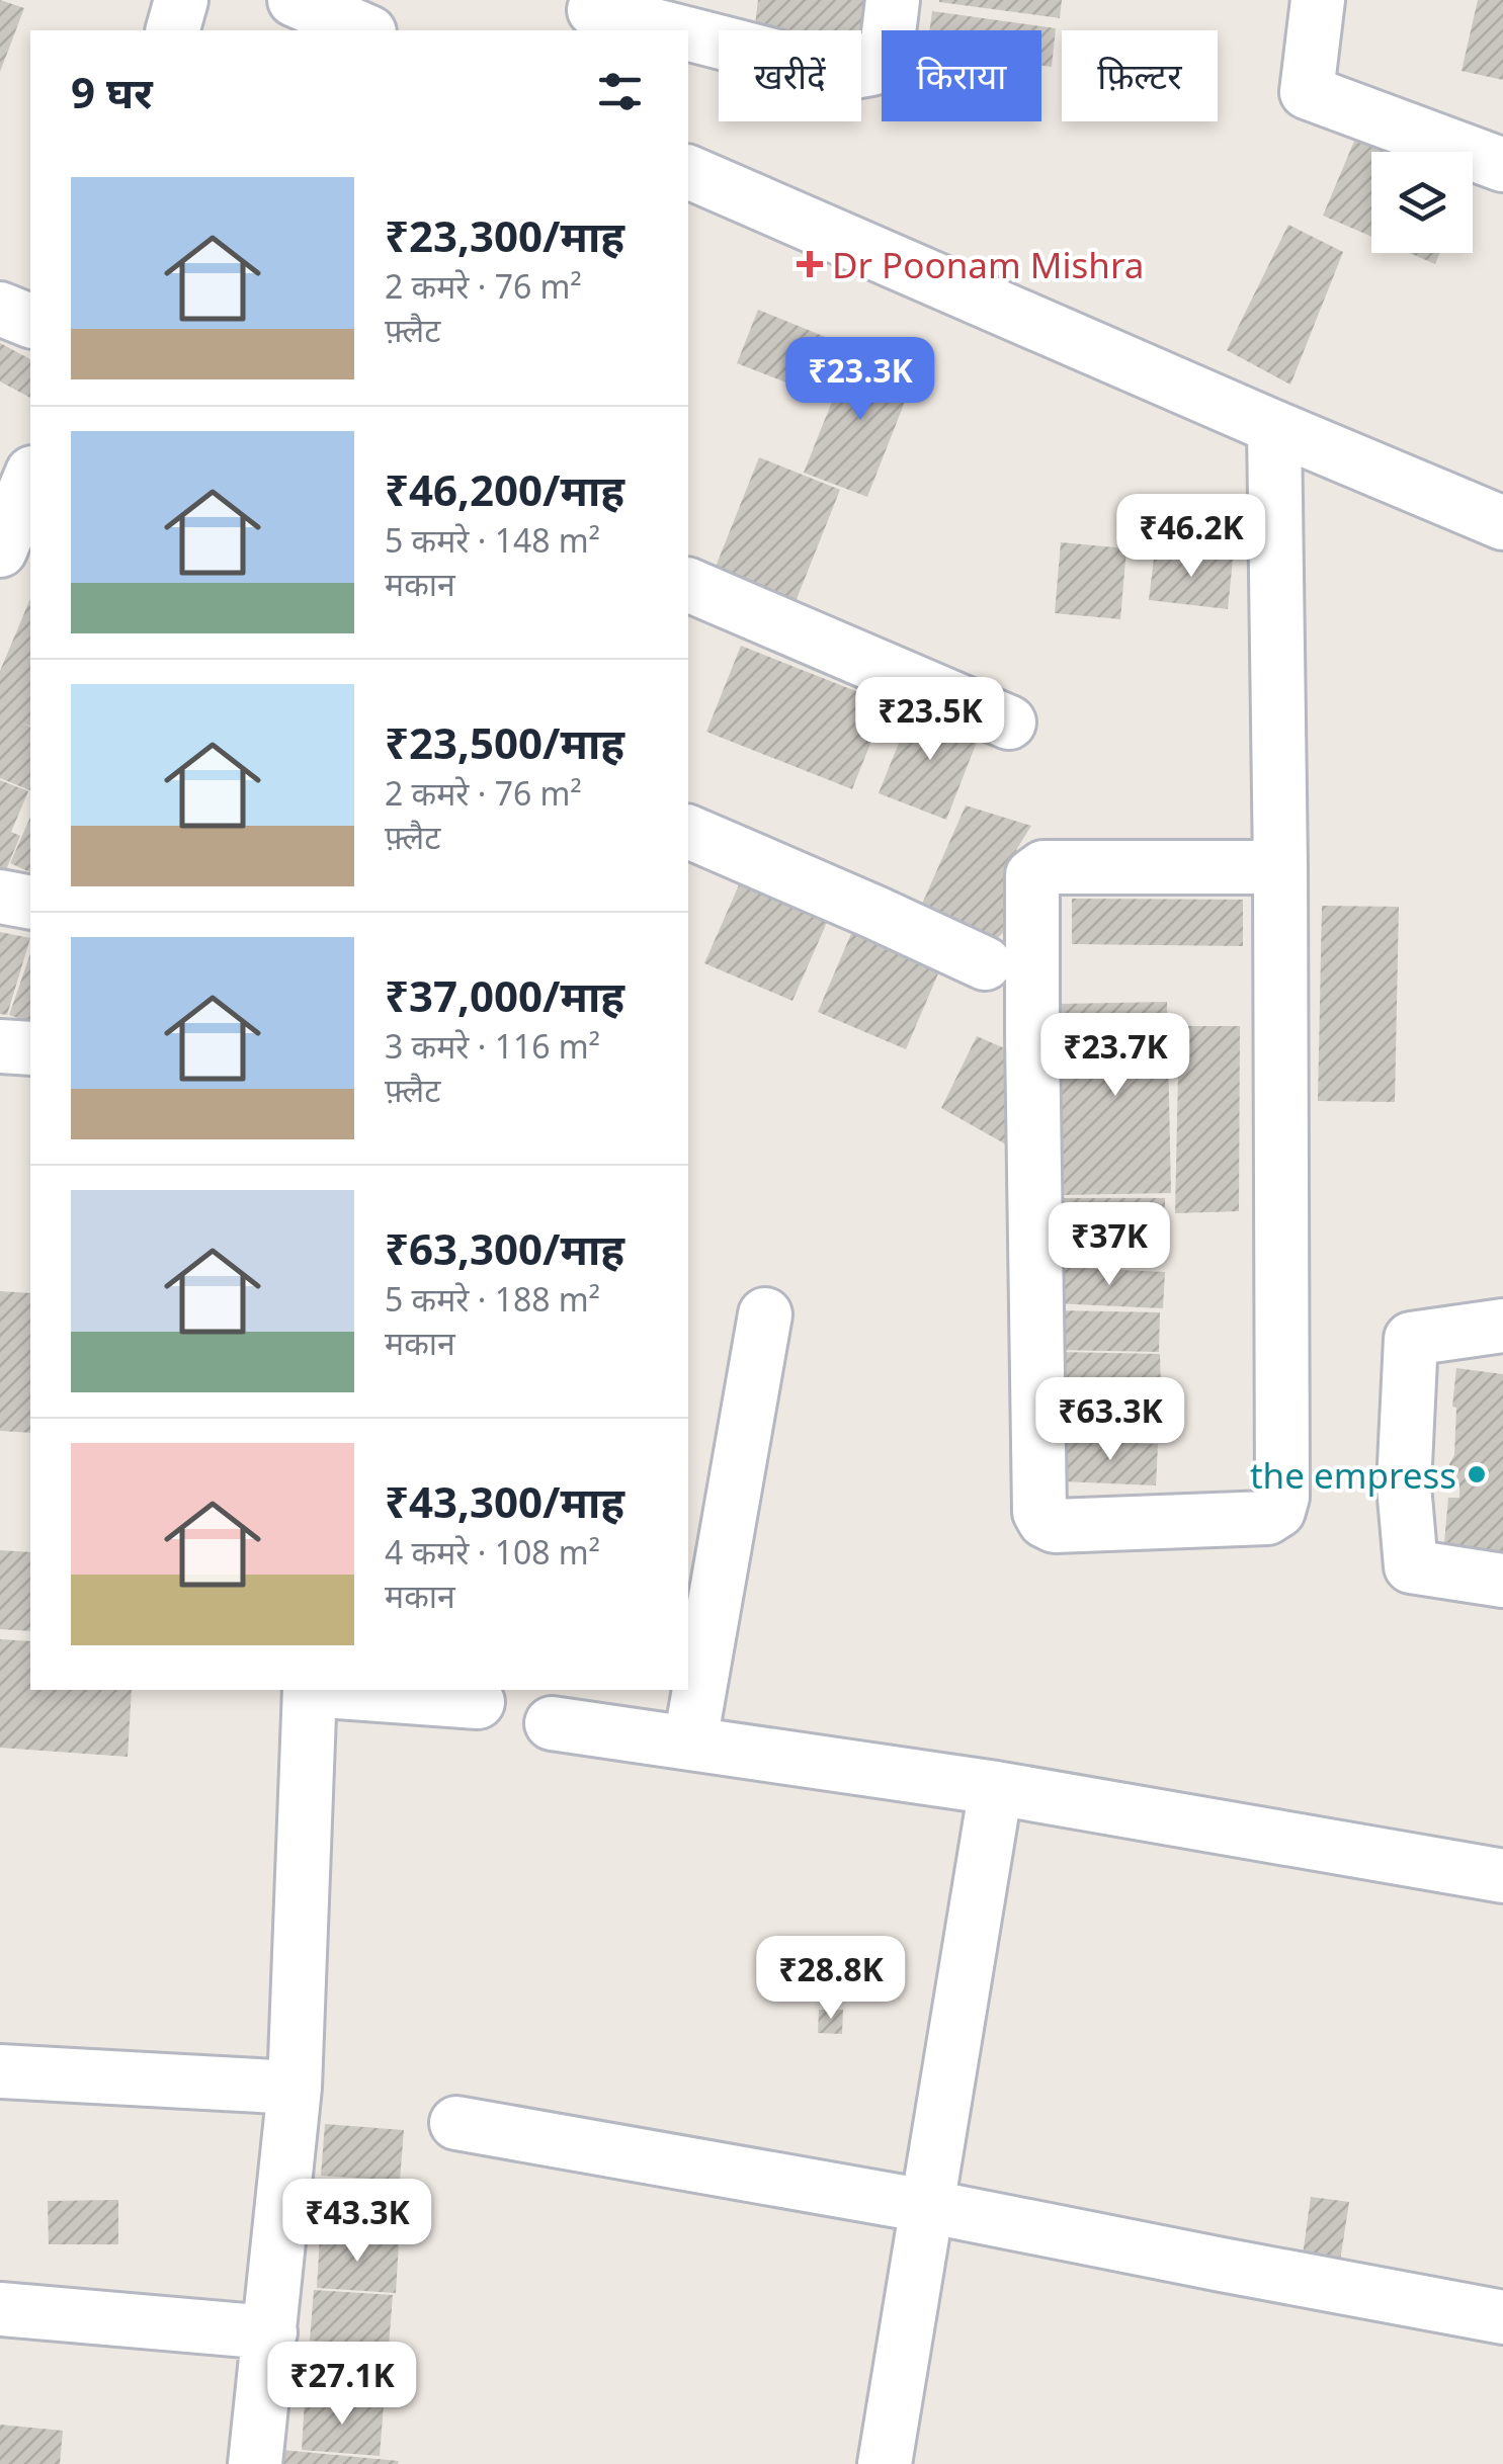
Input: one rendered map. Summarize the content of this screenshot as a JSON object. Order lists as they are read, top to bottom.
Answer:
{
  "places": {
    "health": ["Dr Poonam Mishra"],
    "other": ["the empress"]
  },
  "page": {
    "chip": ["खरीदें", "किराया", "फ़िल्टर"],
    "heading": "9 घर",
    "list": [
      {
        "name": "₹23,300/माह",
        "note": "2 कमरे · 76 m² · फ़्लैट"
      },
      {
        "name": "₹46,200/माह",
        "note": "5 कमरे · 148 m² · मकान"
      },
      {
        "name": "₹23,500/माह",
        "note": "2 कमरे · 76 m² · फ़्लैट"
      },
      {
        "name": "₹37,000/माह",
        "note": "3 कमरे · 116 m² · फ़्लैट"
      },
      {
        "name": "₹63,300/माह",
        "note": "5 कमरे · 188 m² · मकान"
      },
      {
        "name": "₹43,300/माह",
        "note": "4 कमरे · 108 m² · मकान"
      }
    ],
    "price": [
      "₹23.3K",
      "₹46.2K",
      "₹23.5K",
      "₹23.7K",
      "₹37K",
      "₹63.3K",
      "₹28.8K",
      "₹43.3K",
      "₹27.1K"
    ]
  }
}
